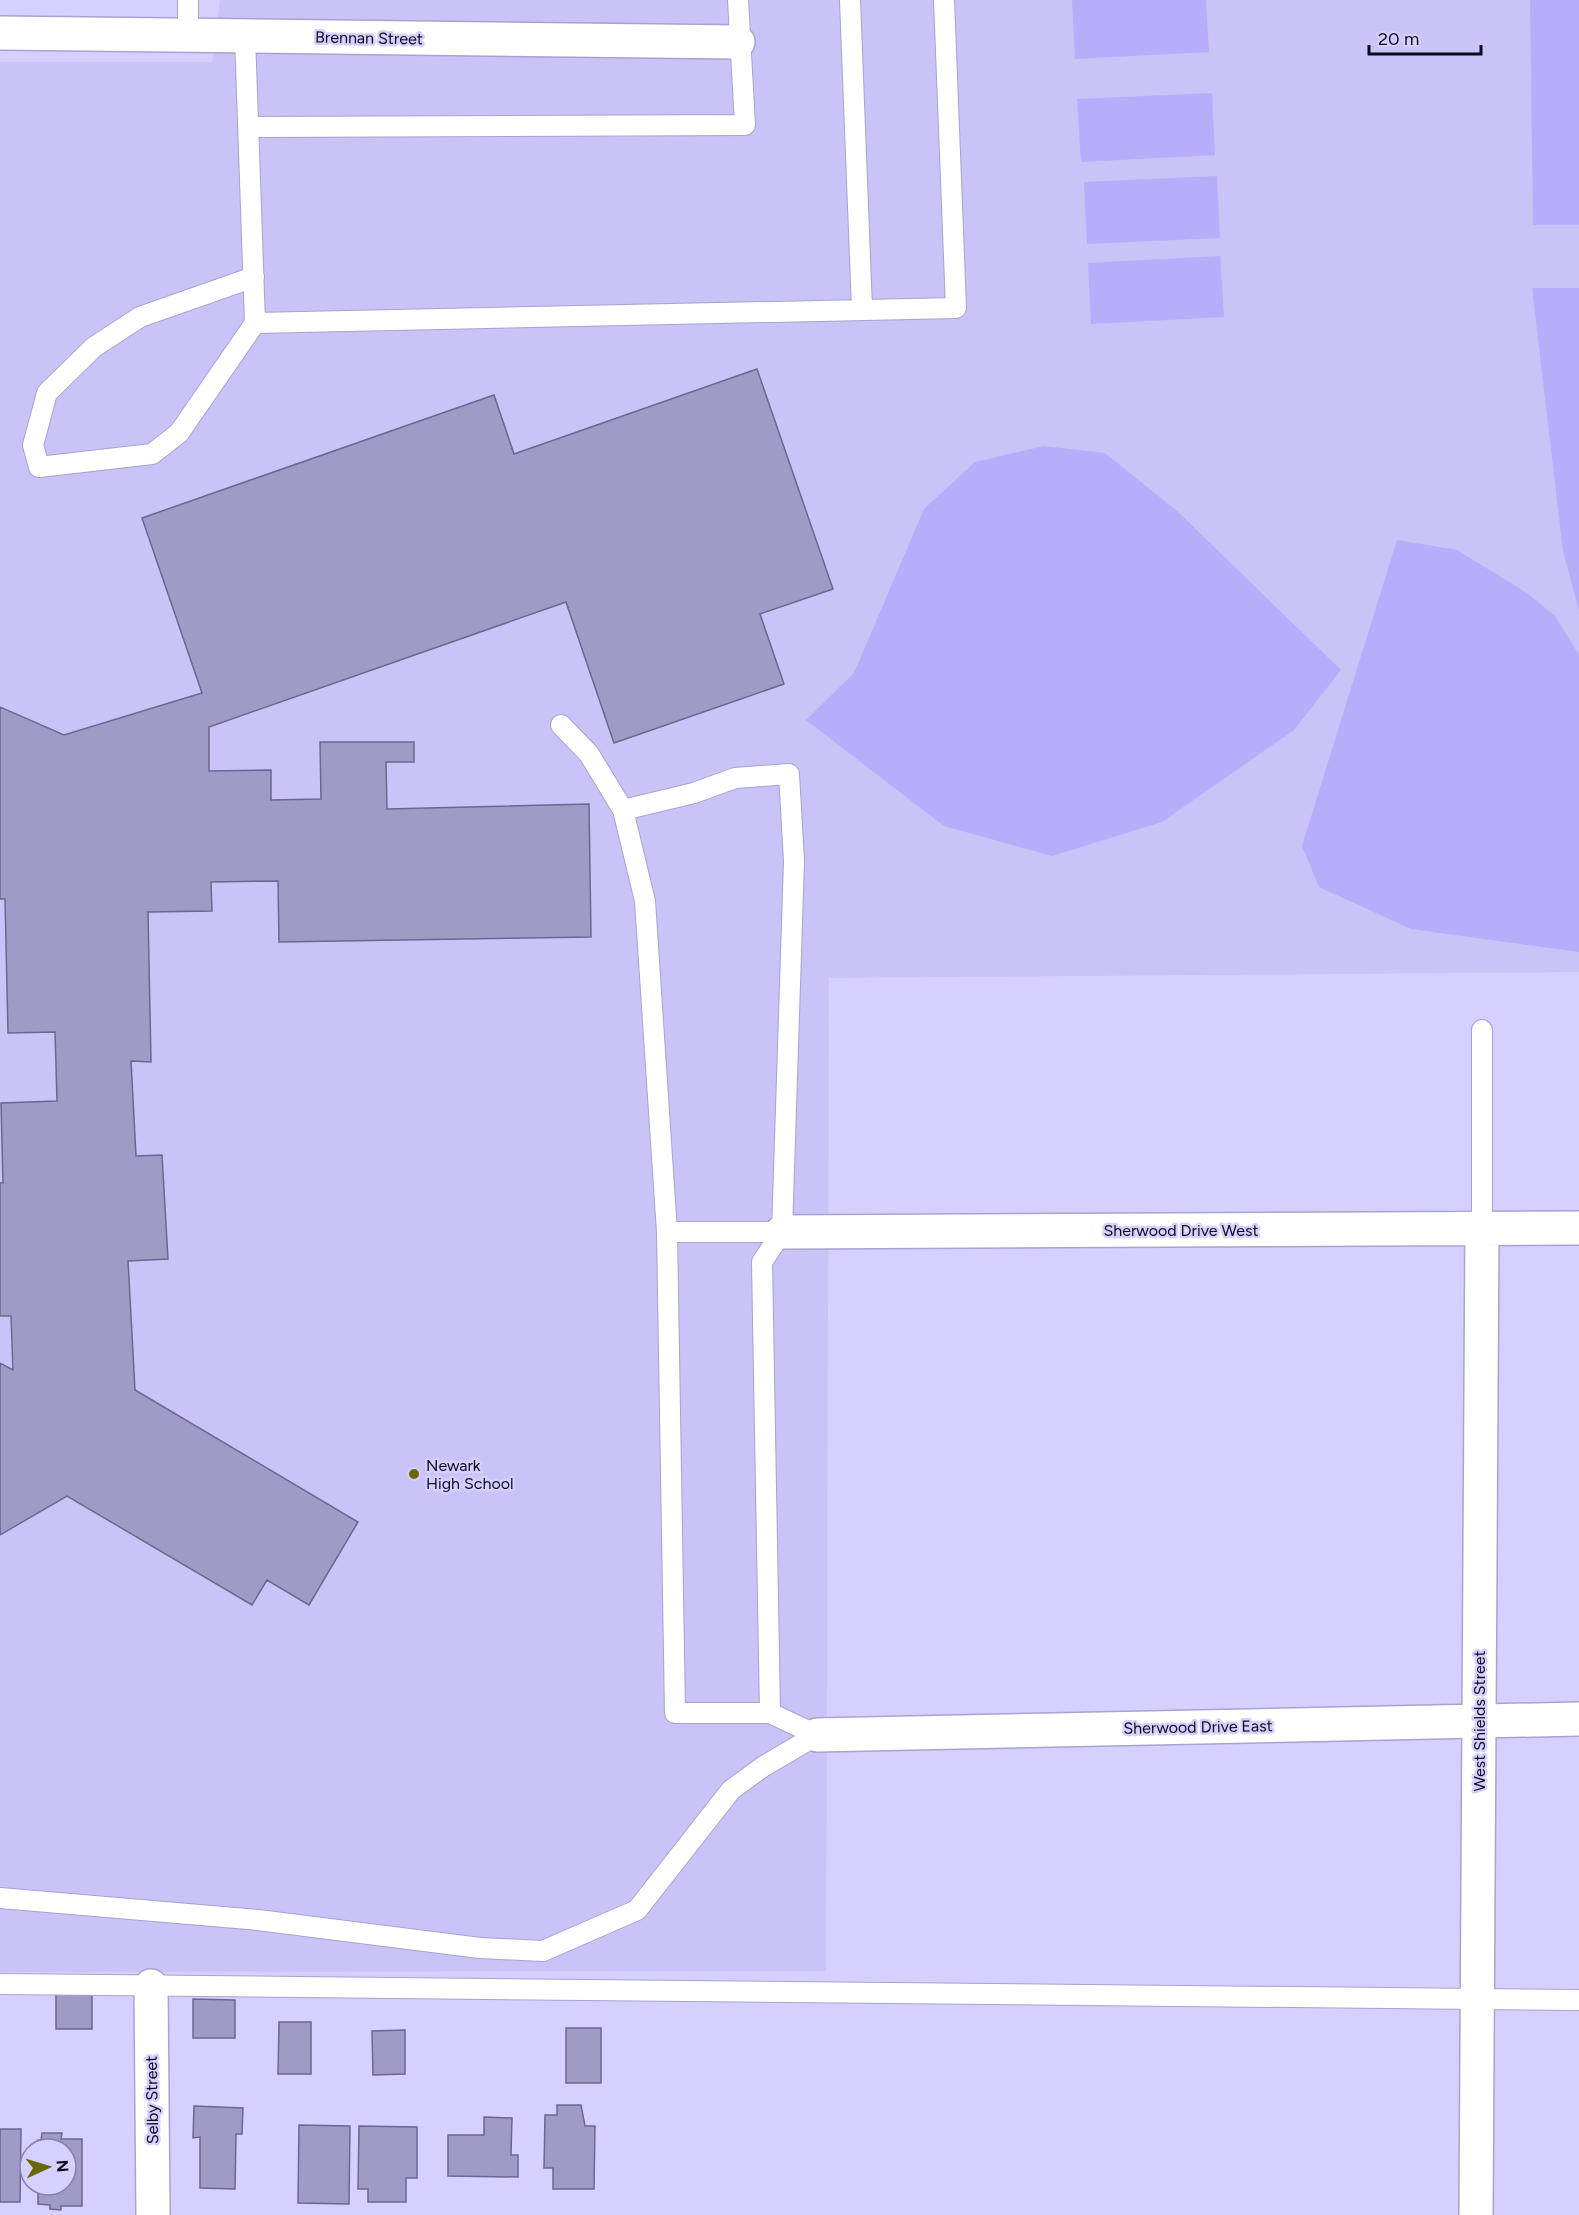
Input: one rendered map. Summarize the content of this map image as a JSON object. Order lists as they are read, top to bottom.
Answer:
{
  "streets": {
    "street": [
      "Brennan Street",
      "Sherwood Drive West",
      "West Shields Street",
      "Sherwood Drive East",
      "Selby Street"
    ]
  },
  "crossings": [
    ["Sherwood Drive West", "West Shields Street"],
    ["West Shields Street", "Sherwood Drive East"]
  ],
  "places": ["Newark High School"],
  "scale_bar": "20 m",
  "north": "right"
}
